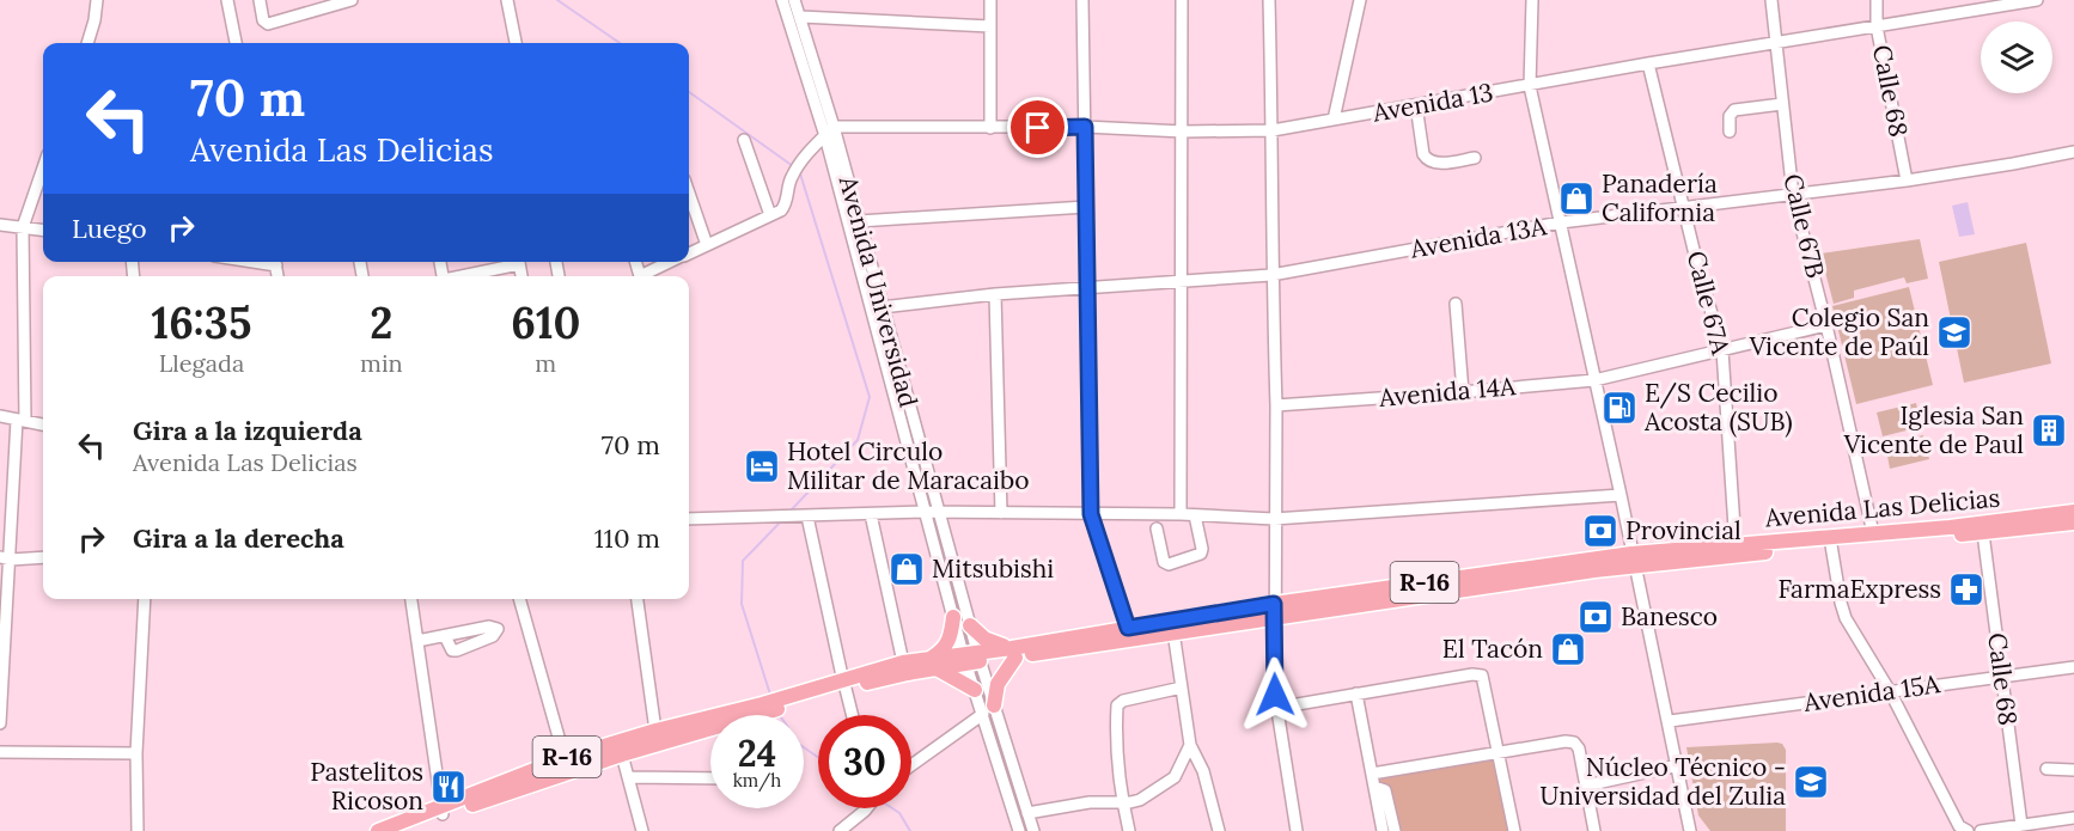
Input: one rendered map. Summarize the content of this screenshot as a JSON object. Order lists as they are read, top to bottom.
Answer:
{
  "streets": {
    "main road": ["Avenida Las Delicias", "R-16"],
    "street": [
      "Calle 68",
      "Avenida 13",
      "Calle 67B",
      "Avenida 13A",
      "Avenida Universidad",
      "Calle 67A",
      "Avenida 14A",
      "Avenida 15A"
    ]
  },
  "crossings": [
    ["Calle 68", "Avenida 13"],
    ["Calle 68", "Avenida 13A"],
    ["Calle 68", "R-16"],
    ["Calle 68", "Avenida 15A"],
    ["Avenida 13", "Calle 67B"],
    ["Avenida 13", "Avenida Universidad"],
    ["Avenida 13", "Calle 67A"],
    ["Calle 67B", "Avenida 13A"],
    ["Calle 67B", "Avenida 14A"],
    ["Calle 67B", "Avenida Las Delicias"],
    ["Avenida 13A", "Avenida Universidad"],
    ["Avenida 13A", "Calle 67A"],
    ["Avenida Universidad", "Avenida Las Delicias"],
    ["Calle 67A", "Avenida 14A"],
    ["Calle 67A", "Avenida Las Delicias"],
    ["Avenida Las Delicias", "R-16"]
  ],
  "places": {
    "shop": ["Panadería California", "Mitsubishi", "El Tacón"],
    "school or university": ["Colegio San Vicente de Paúl", "Núcleo Técnico - Universidad del Zulia"],
    "fuel station": ["E/S Cecilio Acosta (SUB)"],
    "building": ["Iglesia San Vicente de Paul"],
    "hotel": ["Hotel Circulo Militar de Maracaibo"],
    "bank": ["Provincial", "Banesco"],
    "pharmacy": ["FarmaExpress"],
    "restaurant": ["Pastelitos Ricoson"]
  },
  "page": {
    "turn": ["70 m", "Avenida Las Delicias"],
    "then": "Luego",
    "eta": [
      "16:35",
      "Llegada",
      "2",
      "min",
      "610",
      "m"
    ],
    "list": [
      {
        "name": "Gira a la izquierda",
        "note": "Avenida Las Delicias",
        "value": "70 m"
      },
      {
        "name": "Gira a la derecha",
        "value": "110 m"
      }
    ],
    "speed": "24 km/h",
    "limit": "30"
  }
}
